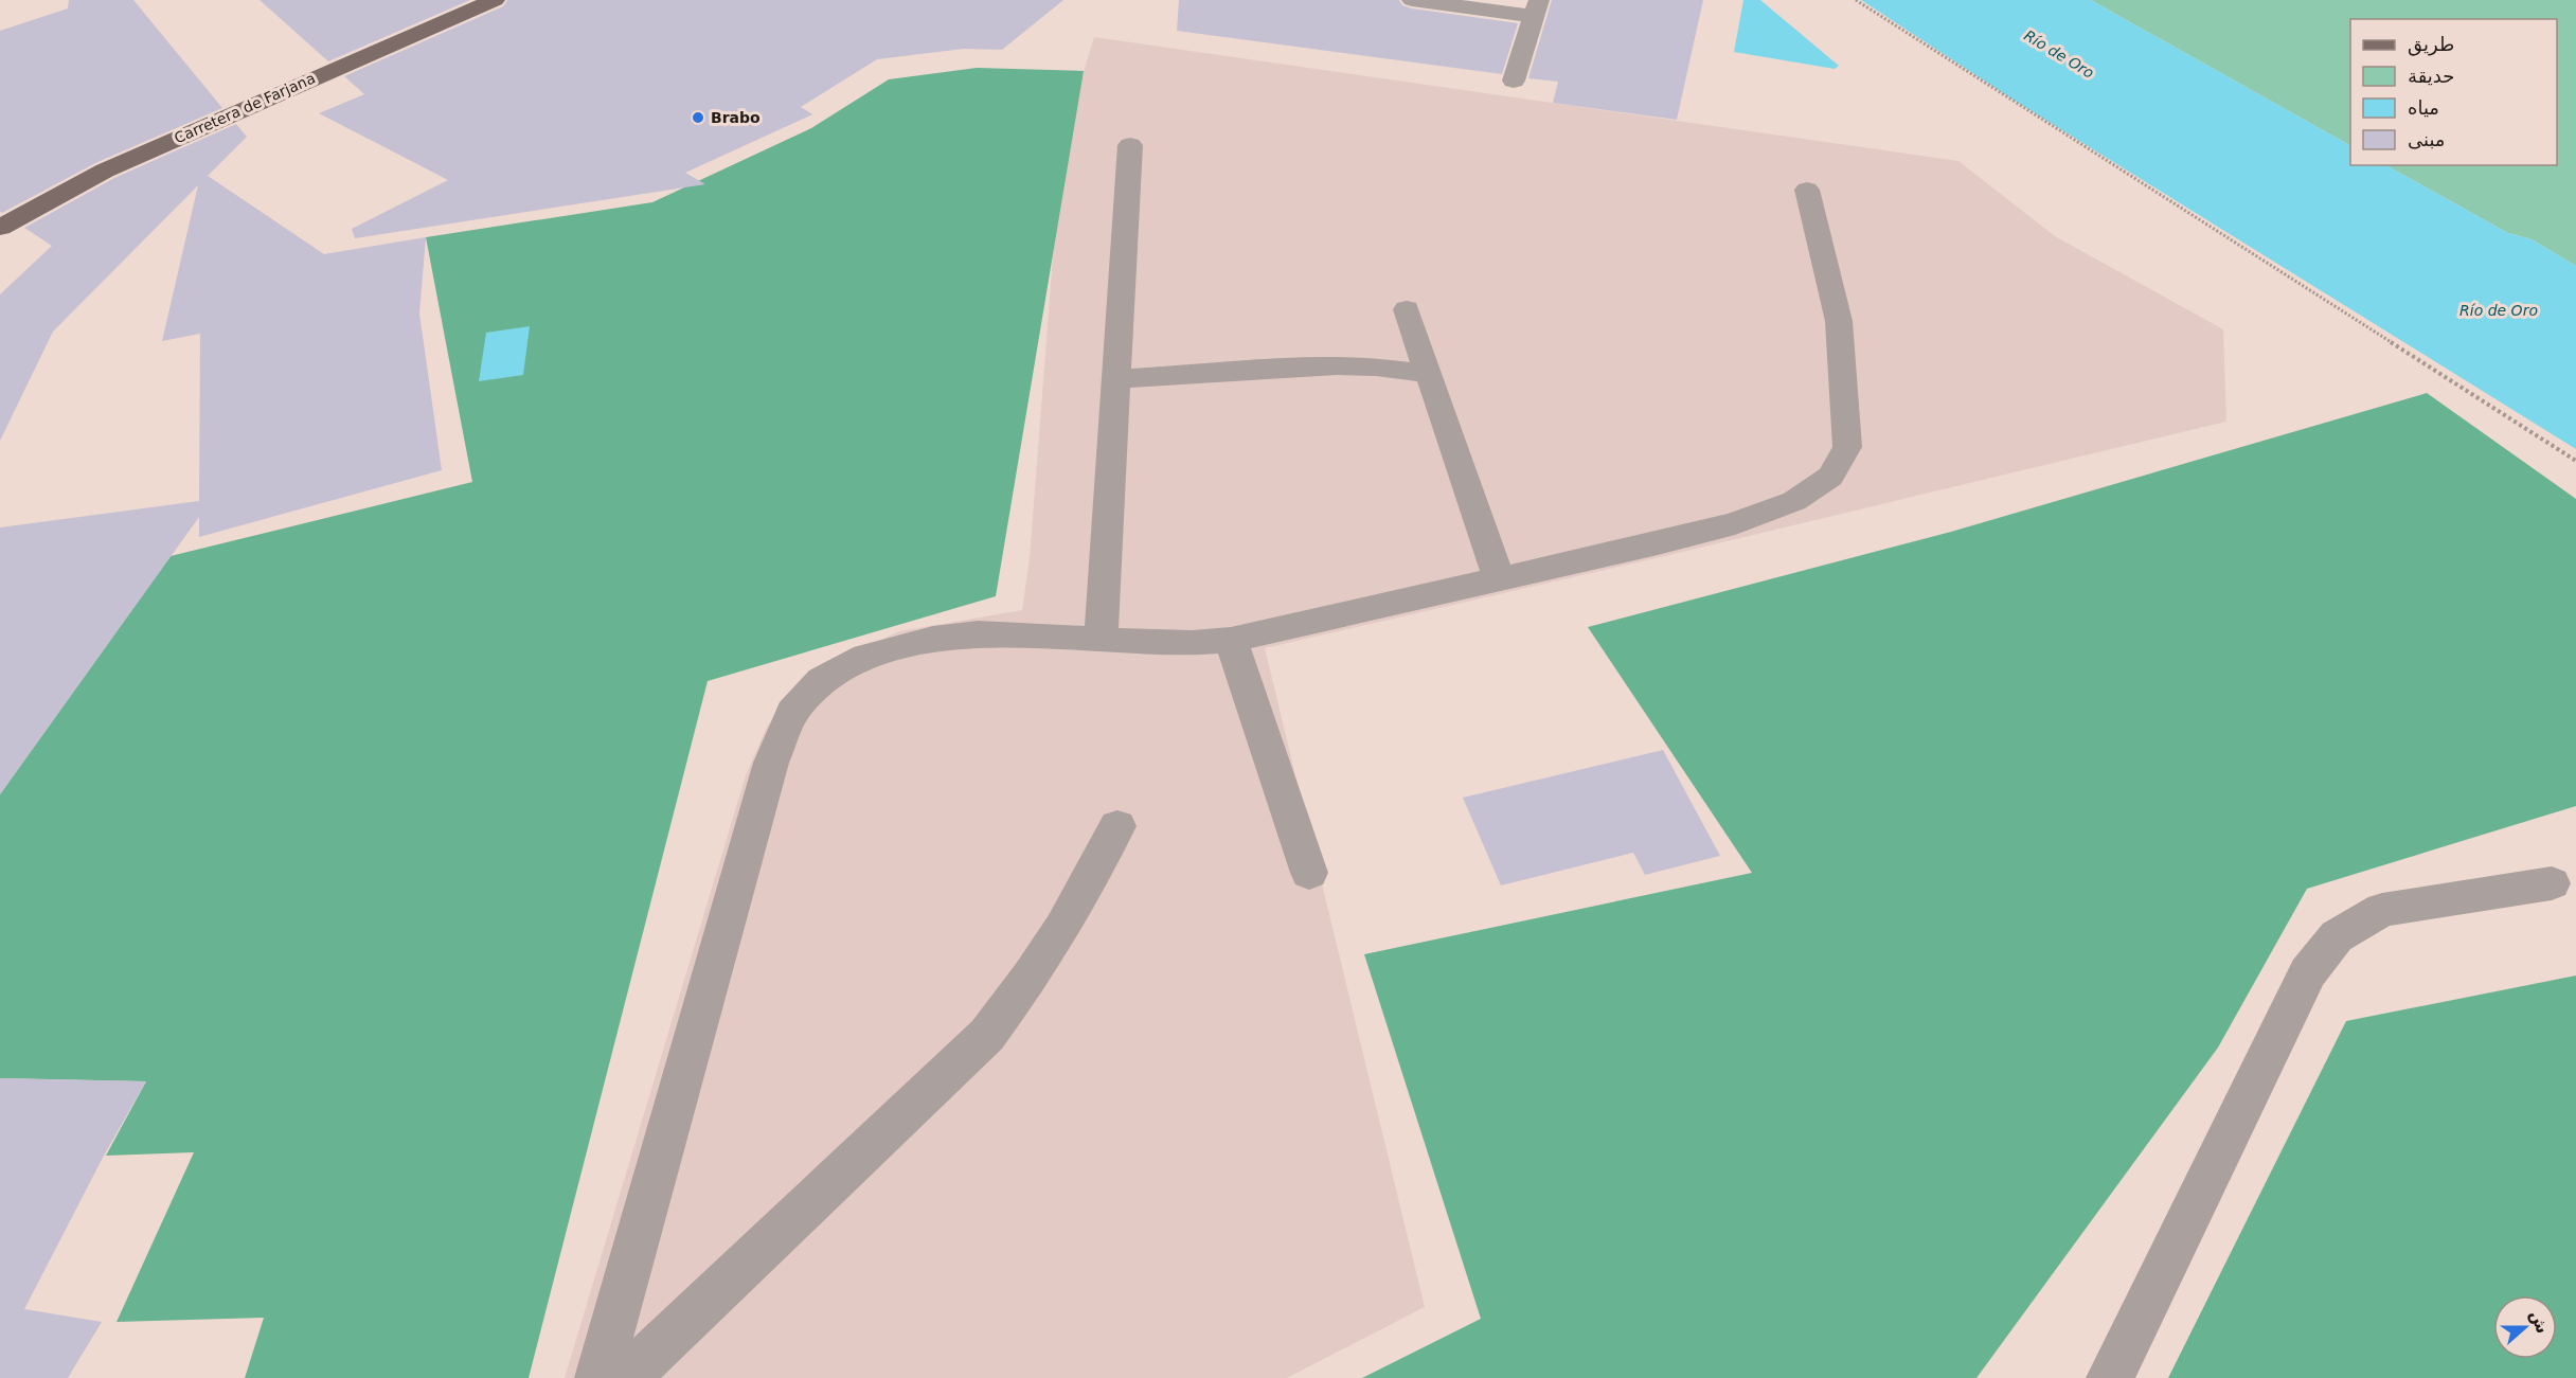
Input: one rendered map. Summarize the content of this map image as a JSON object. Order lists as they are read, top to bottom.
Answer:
{
  "streets": {
    "main road": ["Carretera de Farjana"]
  },
  "water": ["Río de Oro"],
  "places": ["Brabo"],
  "legend": [
    "طريق",
    "حديقة",
    "مياه",
    "مبنى"
  ],
  "north": "right"
}
